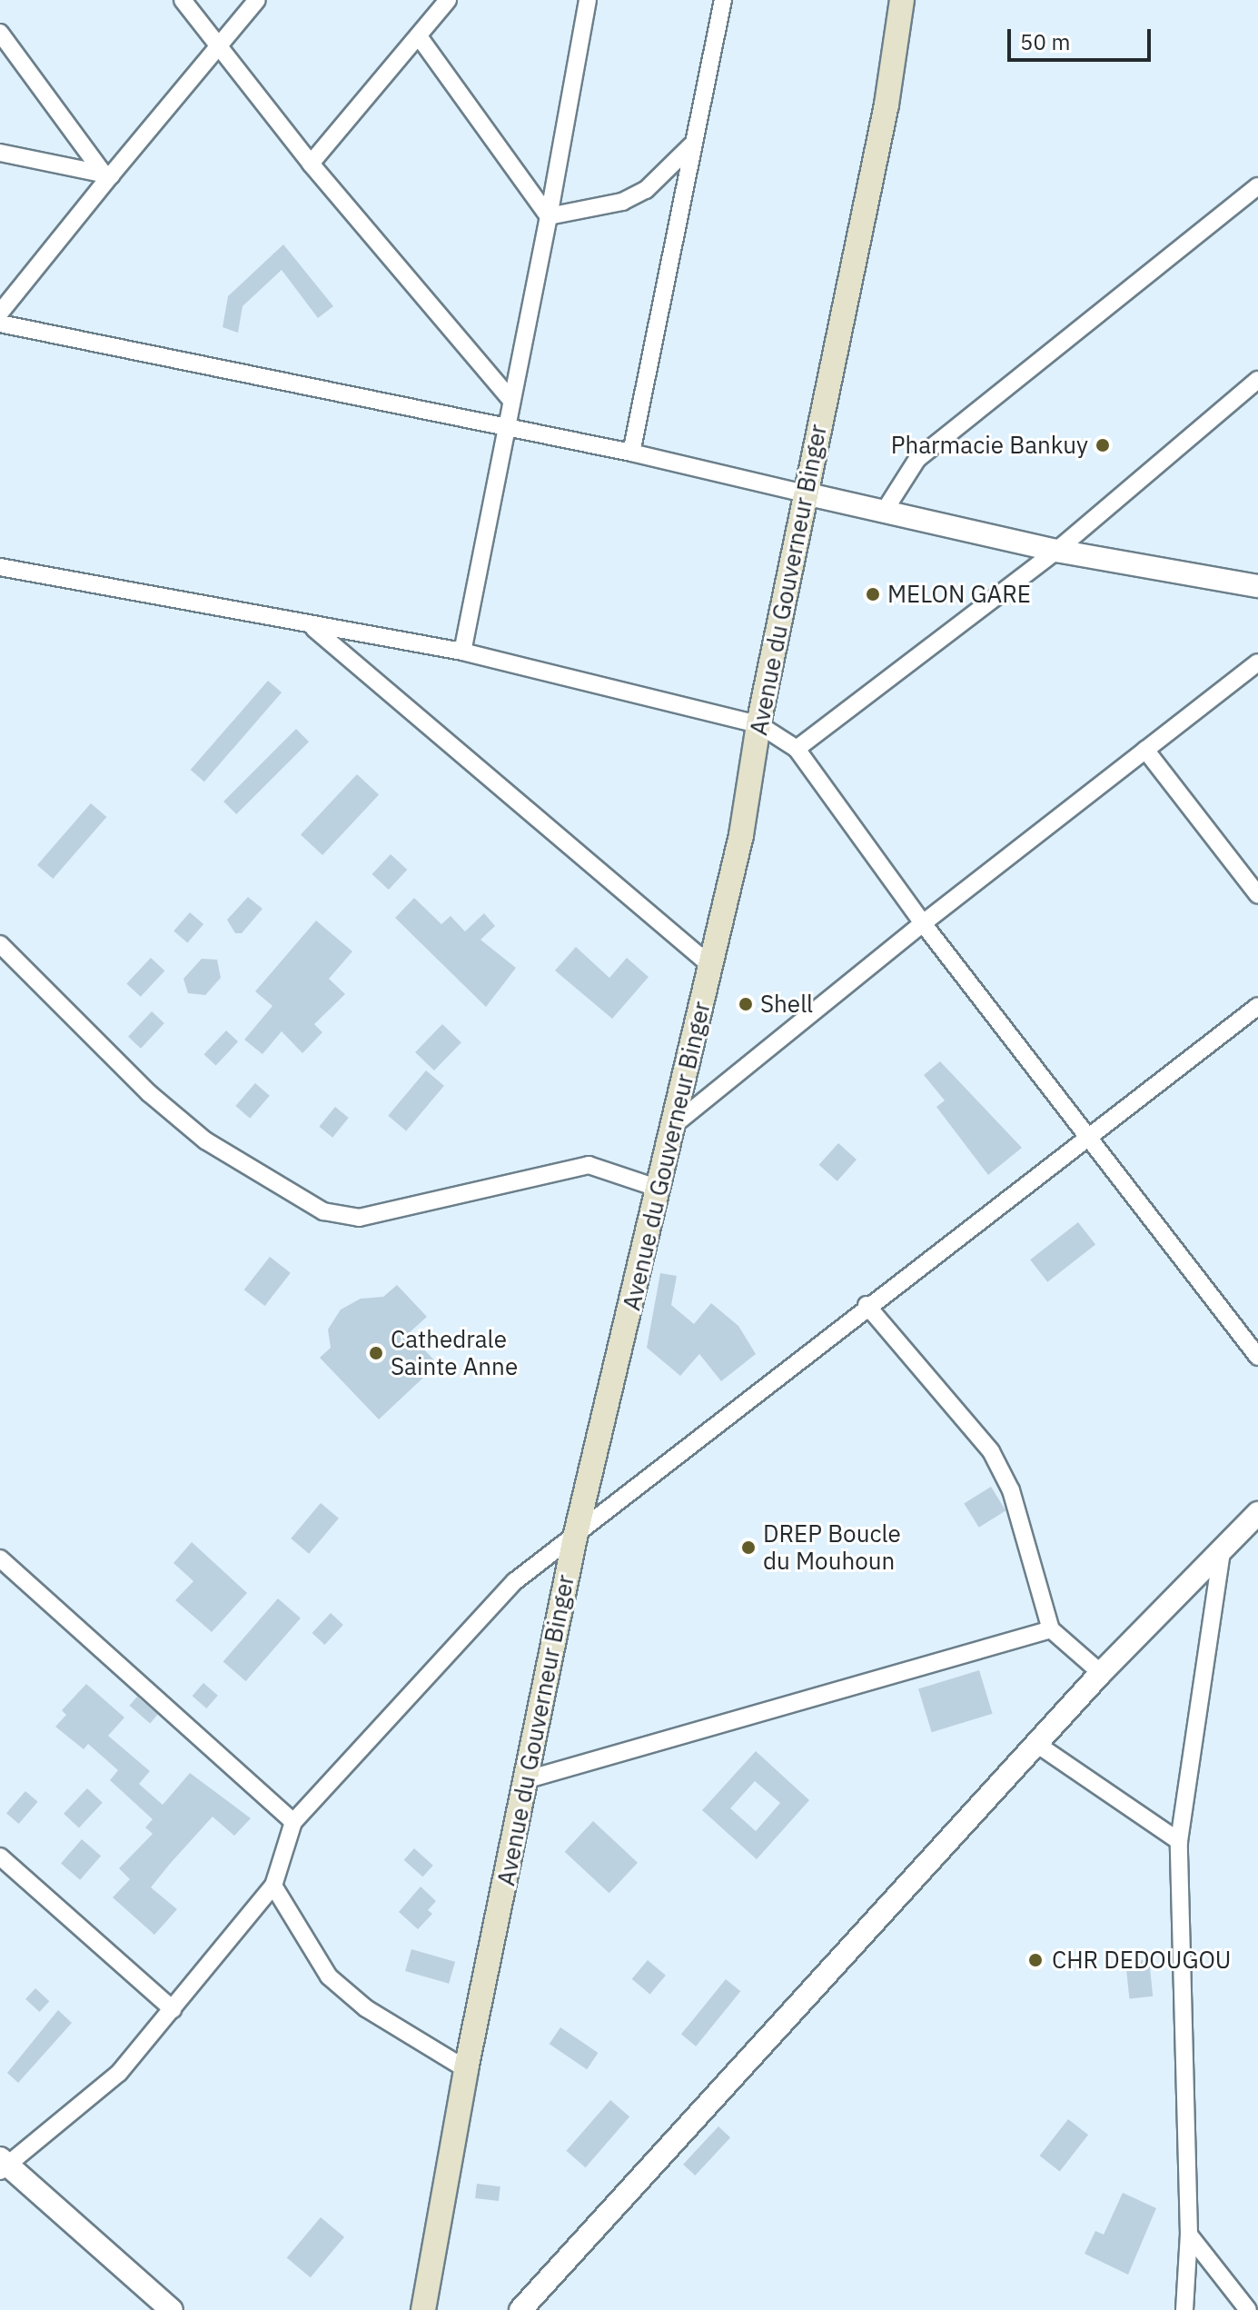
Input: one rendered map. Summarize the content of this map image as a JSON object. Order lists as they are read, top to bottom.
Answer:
{
  "streets": {
    "main road": ["Avenue du Gouverneur Binger"]
  },
  "places": [
    "Pharmacie Bankuy",
    "MELON GARE",
    "Shell",
    "Cathedrale Sainte Anne",
    "DREP Boucle du Mouhoun",
    "CHR DEDOUGOU"
  ],
  "scale_bar": "50 m"
}
